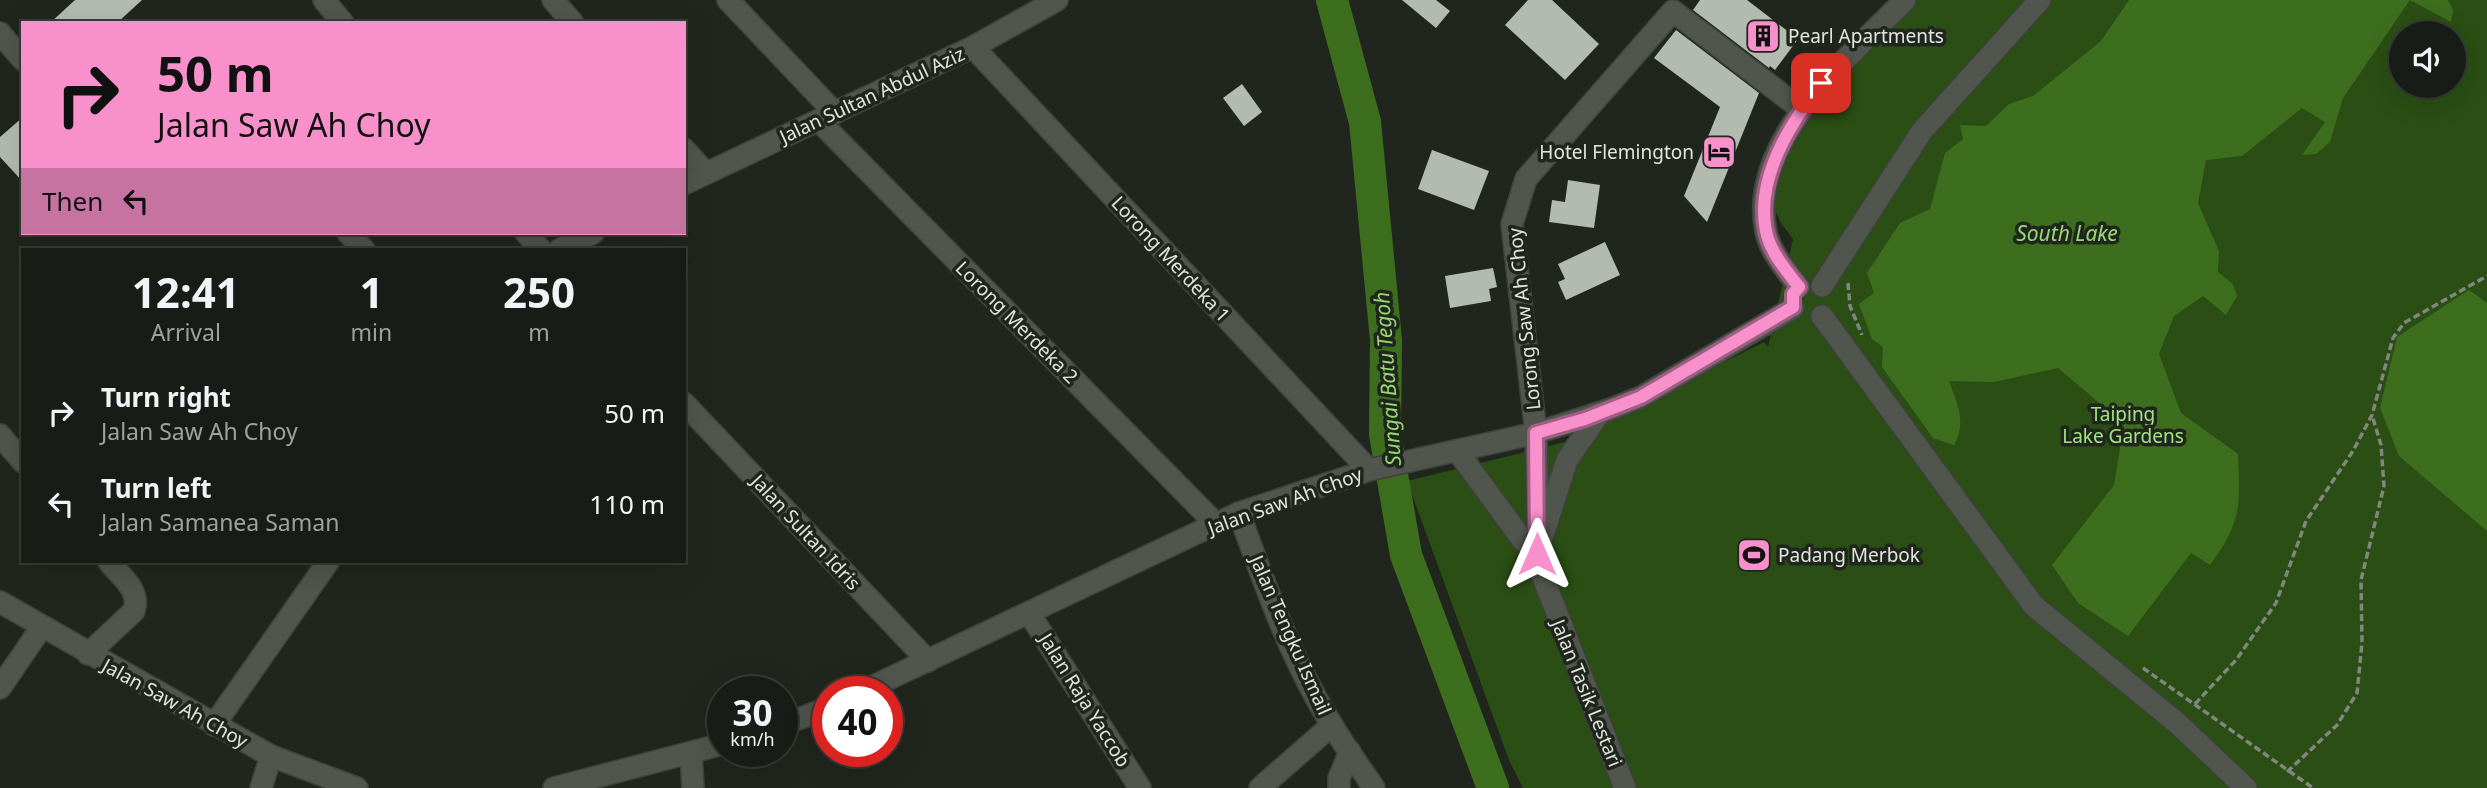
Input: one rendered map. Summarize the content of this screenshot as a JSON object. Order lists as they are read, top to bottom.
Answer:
{
  "streets": {
    "street": [
      "Jalan Sultan Abdul Aziz",
      "Lorong Merdeka 1",
      "Lorong Saw Ah Choy",
      "Lorong Merdeka 2",
      "Jalan Saw Ah Choy",
      "Jalan Sultan Idris",
      "Jalan Tengku Ismail",
      "Jalan Tasik Lestari",
      "Jalan Raja Yaccob"
    ]
  },
  "crossings": [
    ["Jalan Sultan Abdul Aziz", "Lorong Merdeka 1"],
    ["Jalan Sultan Abdul Aziz", "Lorong Merdeka 2"],
    ["Lorong Merdeka 1", "Jalan Saw Ah Choy"],
    ["Lorong Saw Ah Choy", "Jalan Saw Ah Choy"],
    ["Lorong Saw Ah Choy", "Jalan Tasik Lestari"],
    ["Lorong Merdeka 2", "Jalan Saw Ah Choy"],
    ["Jalan Saw Ah Choy", "Jalan Sultan Idris"],
    ["Jalan Saw Ah Choy", "Jalan Tengku Ismail"],
    ["Jalan Saw Ah Choy", "Jalan Tasik Lestari"],
    ["Jalan Saw Ah Choy", "Jalan Raja Yaccob"]
  ],
  "water": ["South Lake", "Sungai Batu Tegoh"],
  "parks": ["Taiping Lake Gardens"],
  "places": {
    "building": ["Pearl Apartments"],
    "hotel": ["Hotel Flemington"],
    "sports": ["Padang Merbok"]
  },
  "page": {
    "turn": ["50 m", "Jalan Saw Ah Choy"],
    "then": "Then",
    "eta": [
      "12:41",
      "Arrival",
      "1",
      "min",
      "250",
      "m"
    ],
    "list": [
      {
        "name": "Turn right",
        "note": "Jalan Saw Ah Choy",
        "value": "50 m"
      },
      {
        "name": "Turn left",
        "note": "Jalan Samanea Saman",
        "value": "110 m"
      }
    ],
    "speed": "30 km/h",
    "limit": "40"
  }
}
